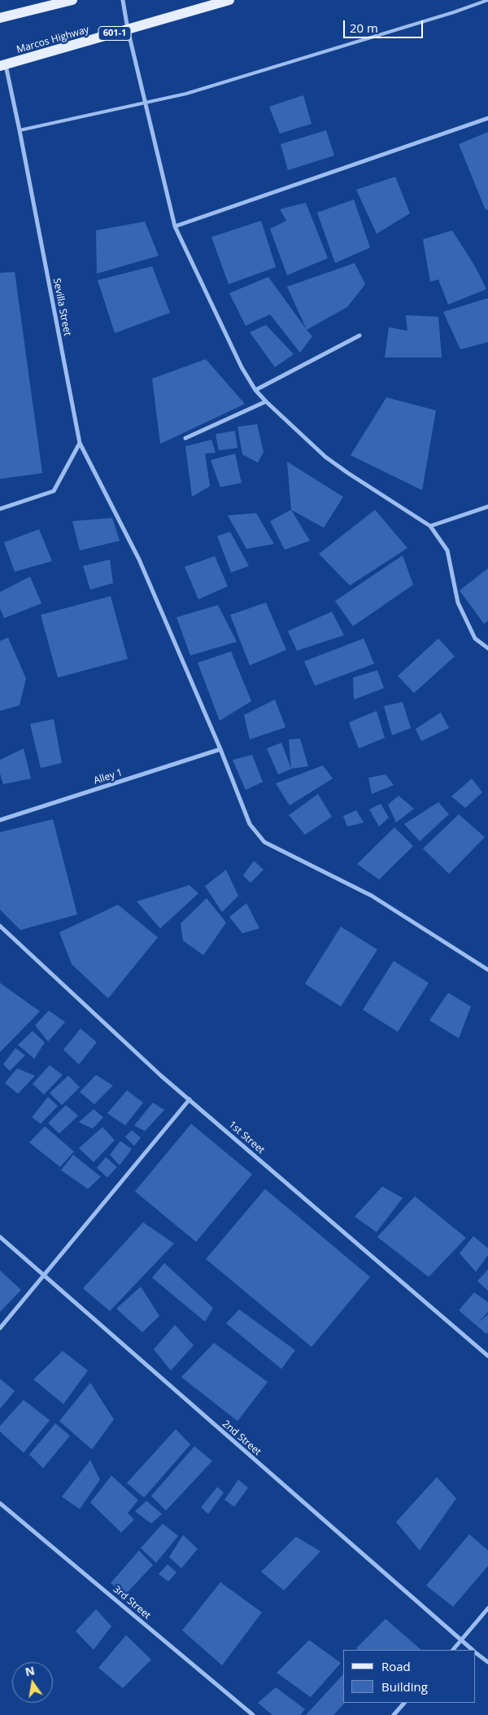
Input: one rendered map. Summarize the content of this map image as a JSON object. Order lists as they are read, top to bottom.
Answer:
{
  "streets": {
    "main road": ["601-1", "Marcos Highway"],
    "street": [
      "Sevilla Street",
      "Alley 1",
      "1st Street",
      "2nd Street",
      "3rd Street"
    ]
  },
  "crossings": [
    ["Marcos Highway", "Sevilla Street"],
    ["Sevilla Street", "Alley 1"]
  ],
  "legend": ["Road", "Building"],
  "scale_bar": "20 m",
  "north": "top"
}
